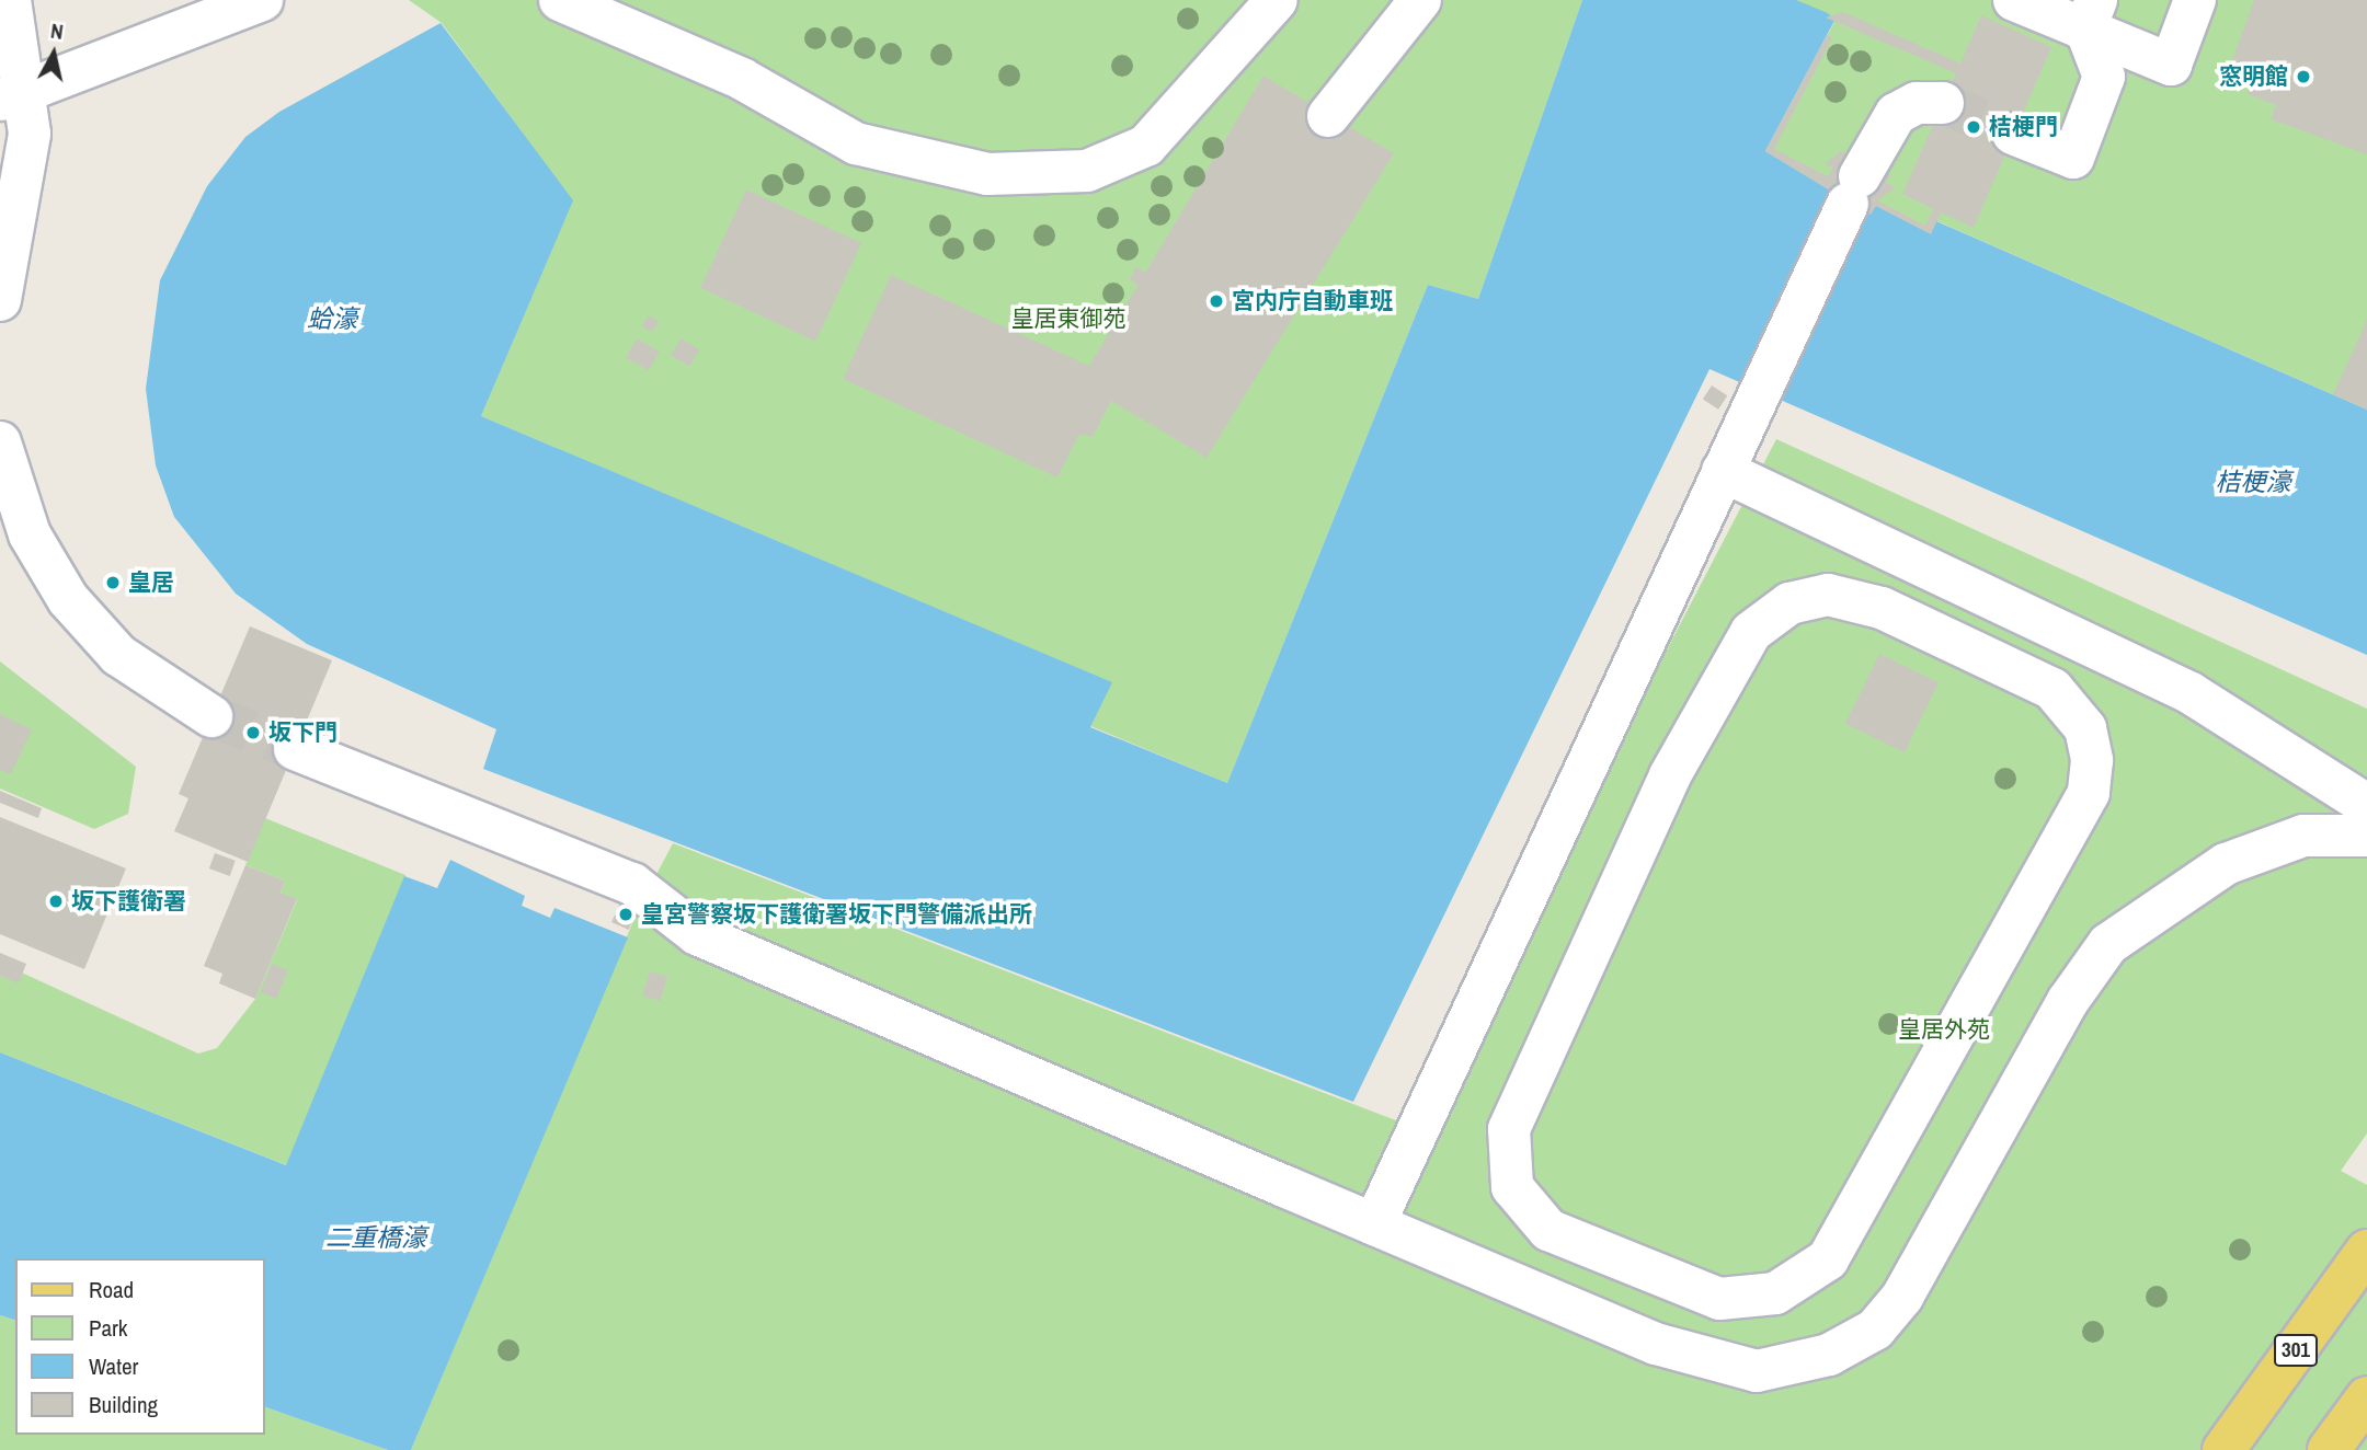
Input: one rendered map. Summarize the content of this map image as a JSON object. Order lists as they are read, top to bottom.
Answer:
{
  "streets": {
    "main road": ["301"]
  },
  "water": ["蛤濠", "桔梗濠", "二重橋濠"],
  "parks": ["皇居東御苑", "皇居外苑"],
  "places": [
    "窓明館",
    "桔梗門",
    "宮内庁自動車班",
    "皇居",
    "坂下門",
    "坂下護衛署",
    "皇宮警察坂下護衛署坂下門警備派出所"
  ],
  "legend": [
    "Road",
    "Park",
    "Water",
    "Building"
  ],
  "north": "top"
}
